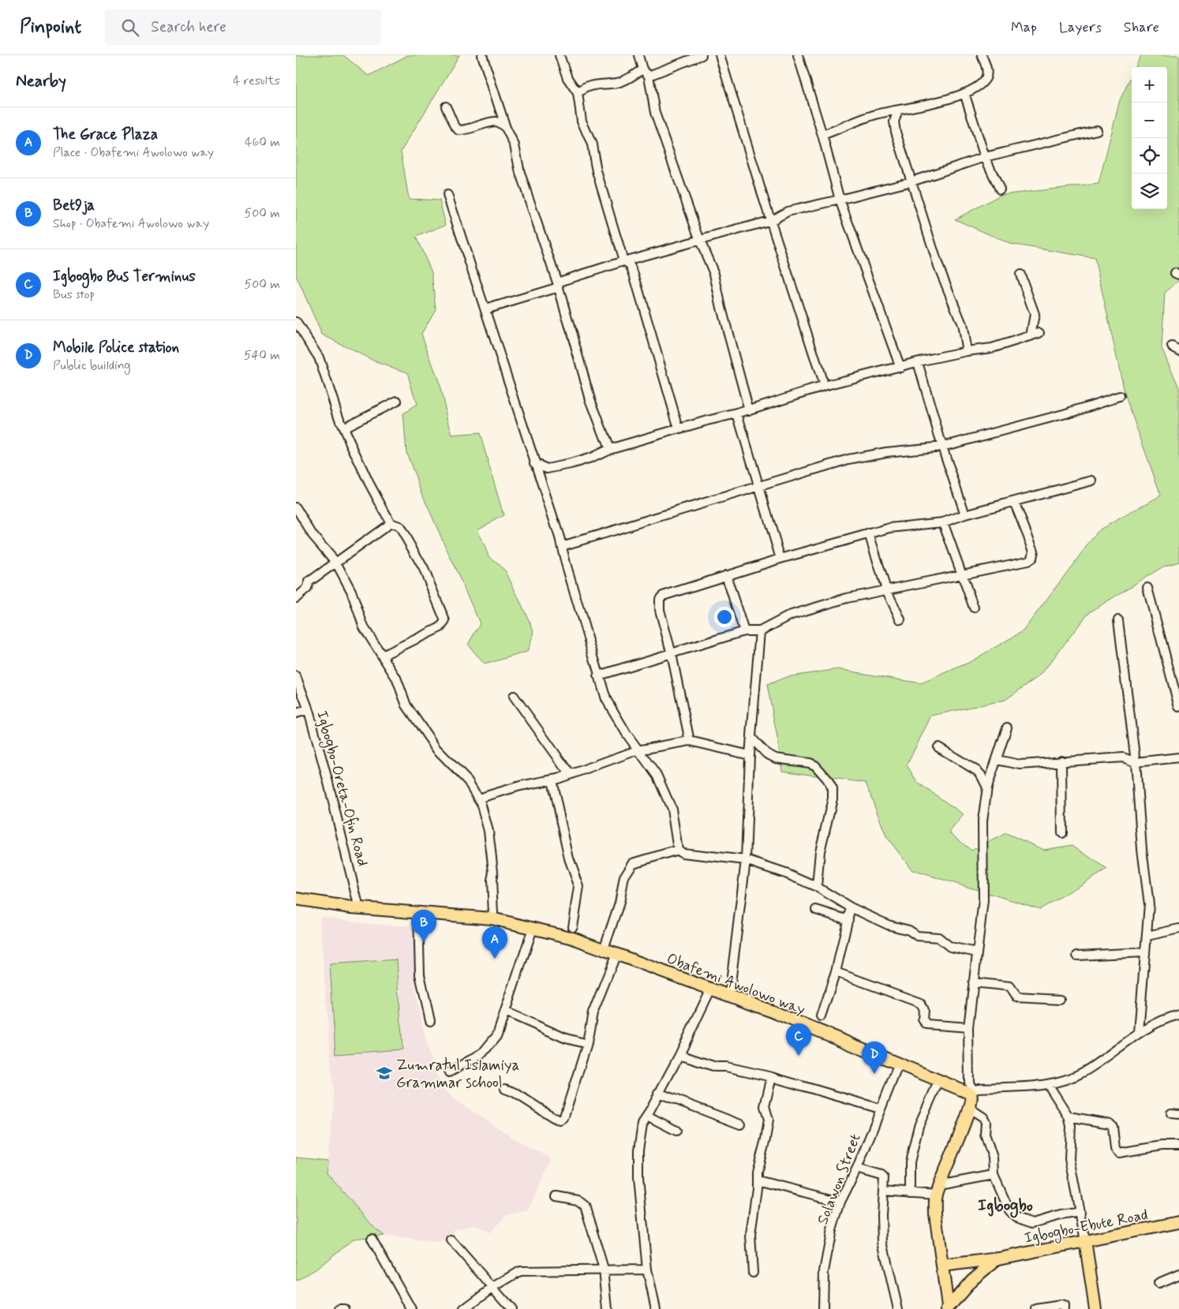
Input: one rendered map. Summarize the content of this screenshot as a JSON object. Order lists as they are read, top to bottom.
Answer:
{
  "streets": {
    "main road": ["Obafemi Awolowo way", "Igbogbo-Ebute Road"],
    "street": ["Igbogbo-Oreta-Ofin Road", "Solawon Street"]
  },
  "crossings": [
    ["Igbogbo-Oreta-Ofin Road", "Obafemi Awolowo way"],
    ["Obafemi Awolowo way", "Solawon Street"]
  ],
  "districts": ["Igbogbo"],
  "places": {
    "school or university": ["Zumratul Islamiya Grammar school"]
  },
  "page": {
    "header": "Pinpoint",
    "search": "Search here",
    "nav": ["Map", "Layers", "Share"],
    "heading": ["Nearby", "4 results"],
    "map_buttons": ["+", "−"],
    "list": [
      {
        "mark": "A",
        "name": "The Grace Plaza",
        "note": "Place · Obafemi Awolowo way",
        "value": "460 m"
      },
      {
        "mark": "B",
        "name": "Bet9ja",
        "note": "Shop · Obafemi Awolowo way",
        "value": "500 m"
      },
      {
        "mark": "C",
        "name": "Igbogbo Bus Terminus",
        "note": "Bus stop",
        "value": "500 m"
      },
      {
        "mark": "D",
        "name": "Mobile Police station",
        "note": "Public building",
        "value": "540 m"
      }
    ],
    "pins": [
      "B",
      "A",
      "C",
      "D"
    ]
  }
}
